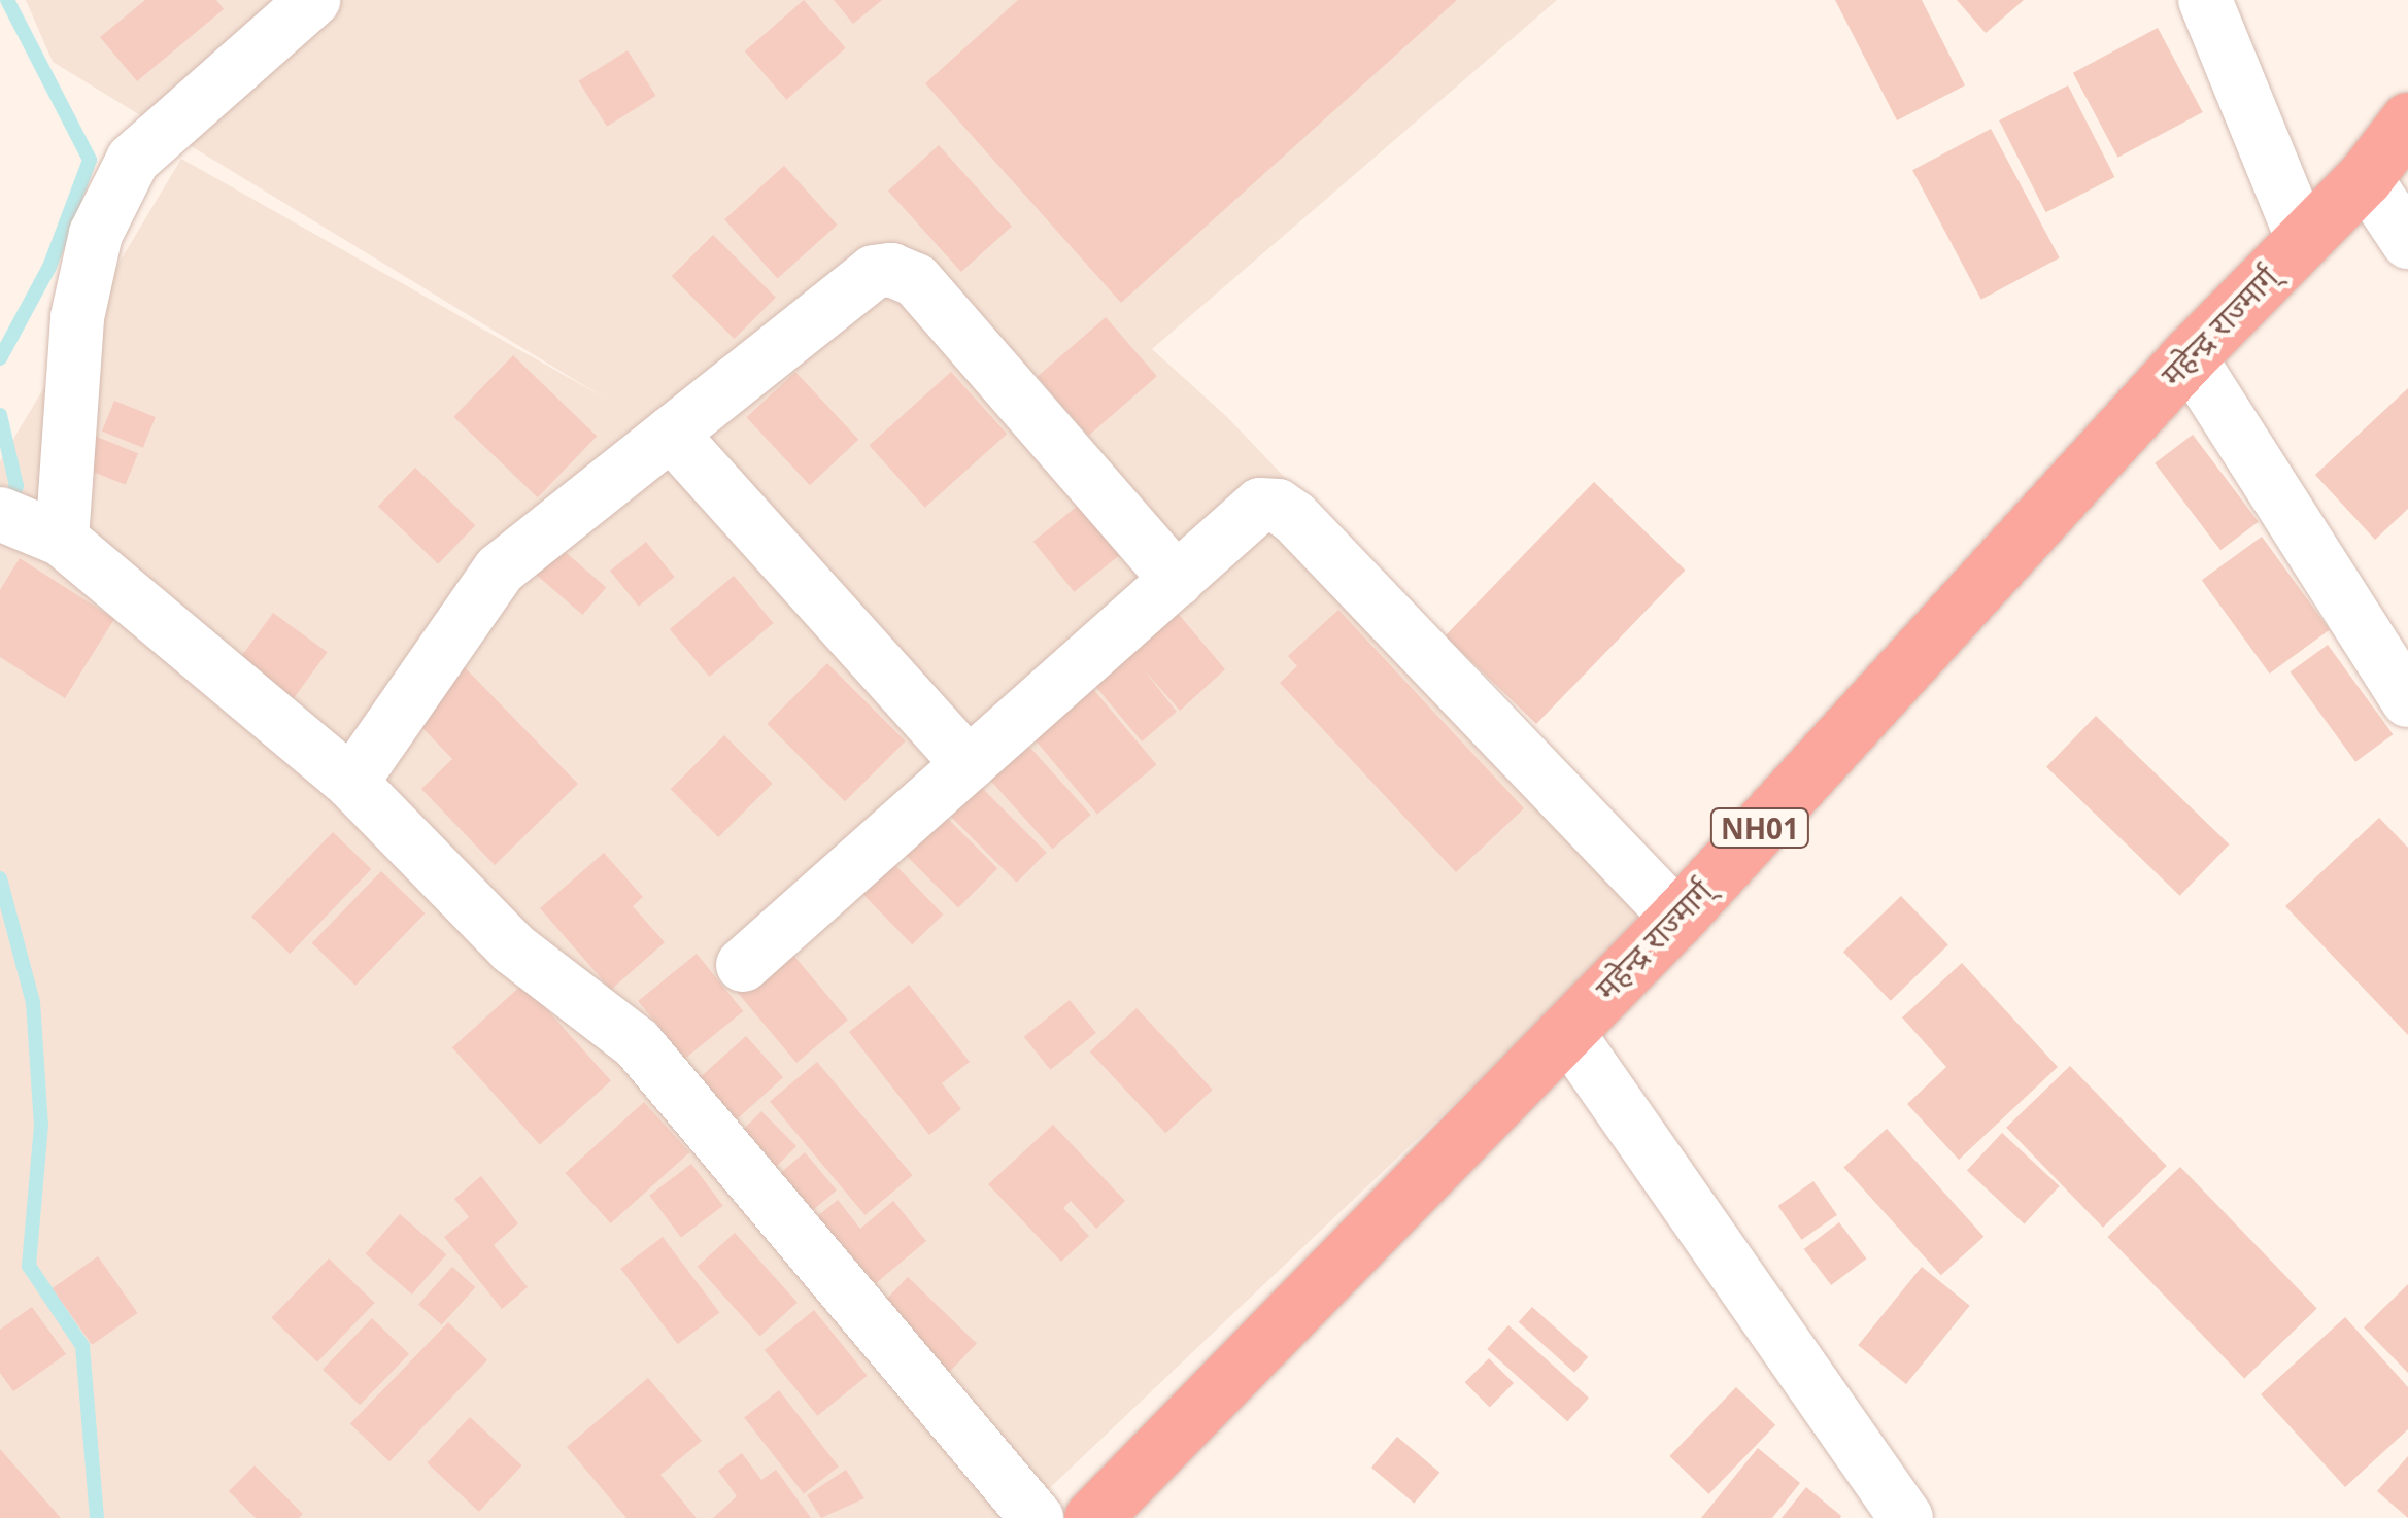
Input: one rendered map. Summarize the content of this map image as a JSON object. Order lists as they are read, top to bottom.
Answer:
{
  "streets": {
    "highway": ["महेन्द्र राज्मार्ग्", "NH01"]
  }
}
